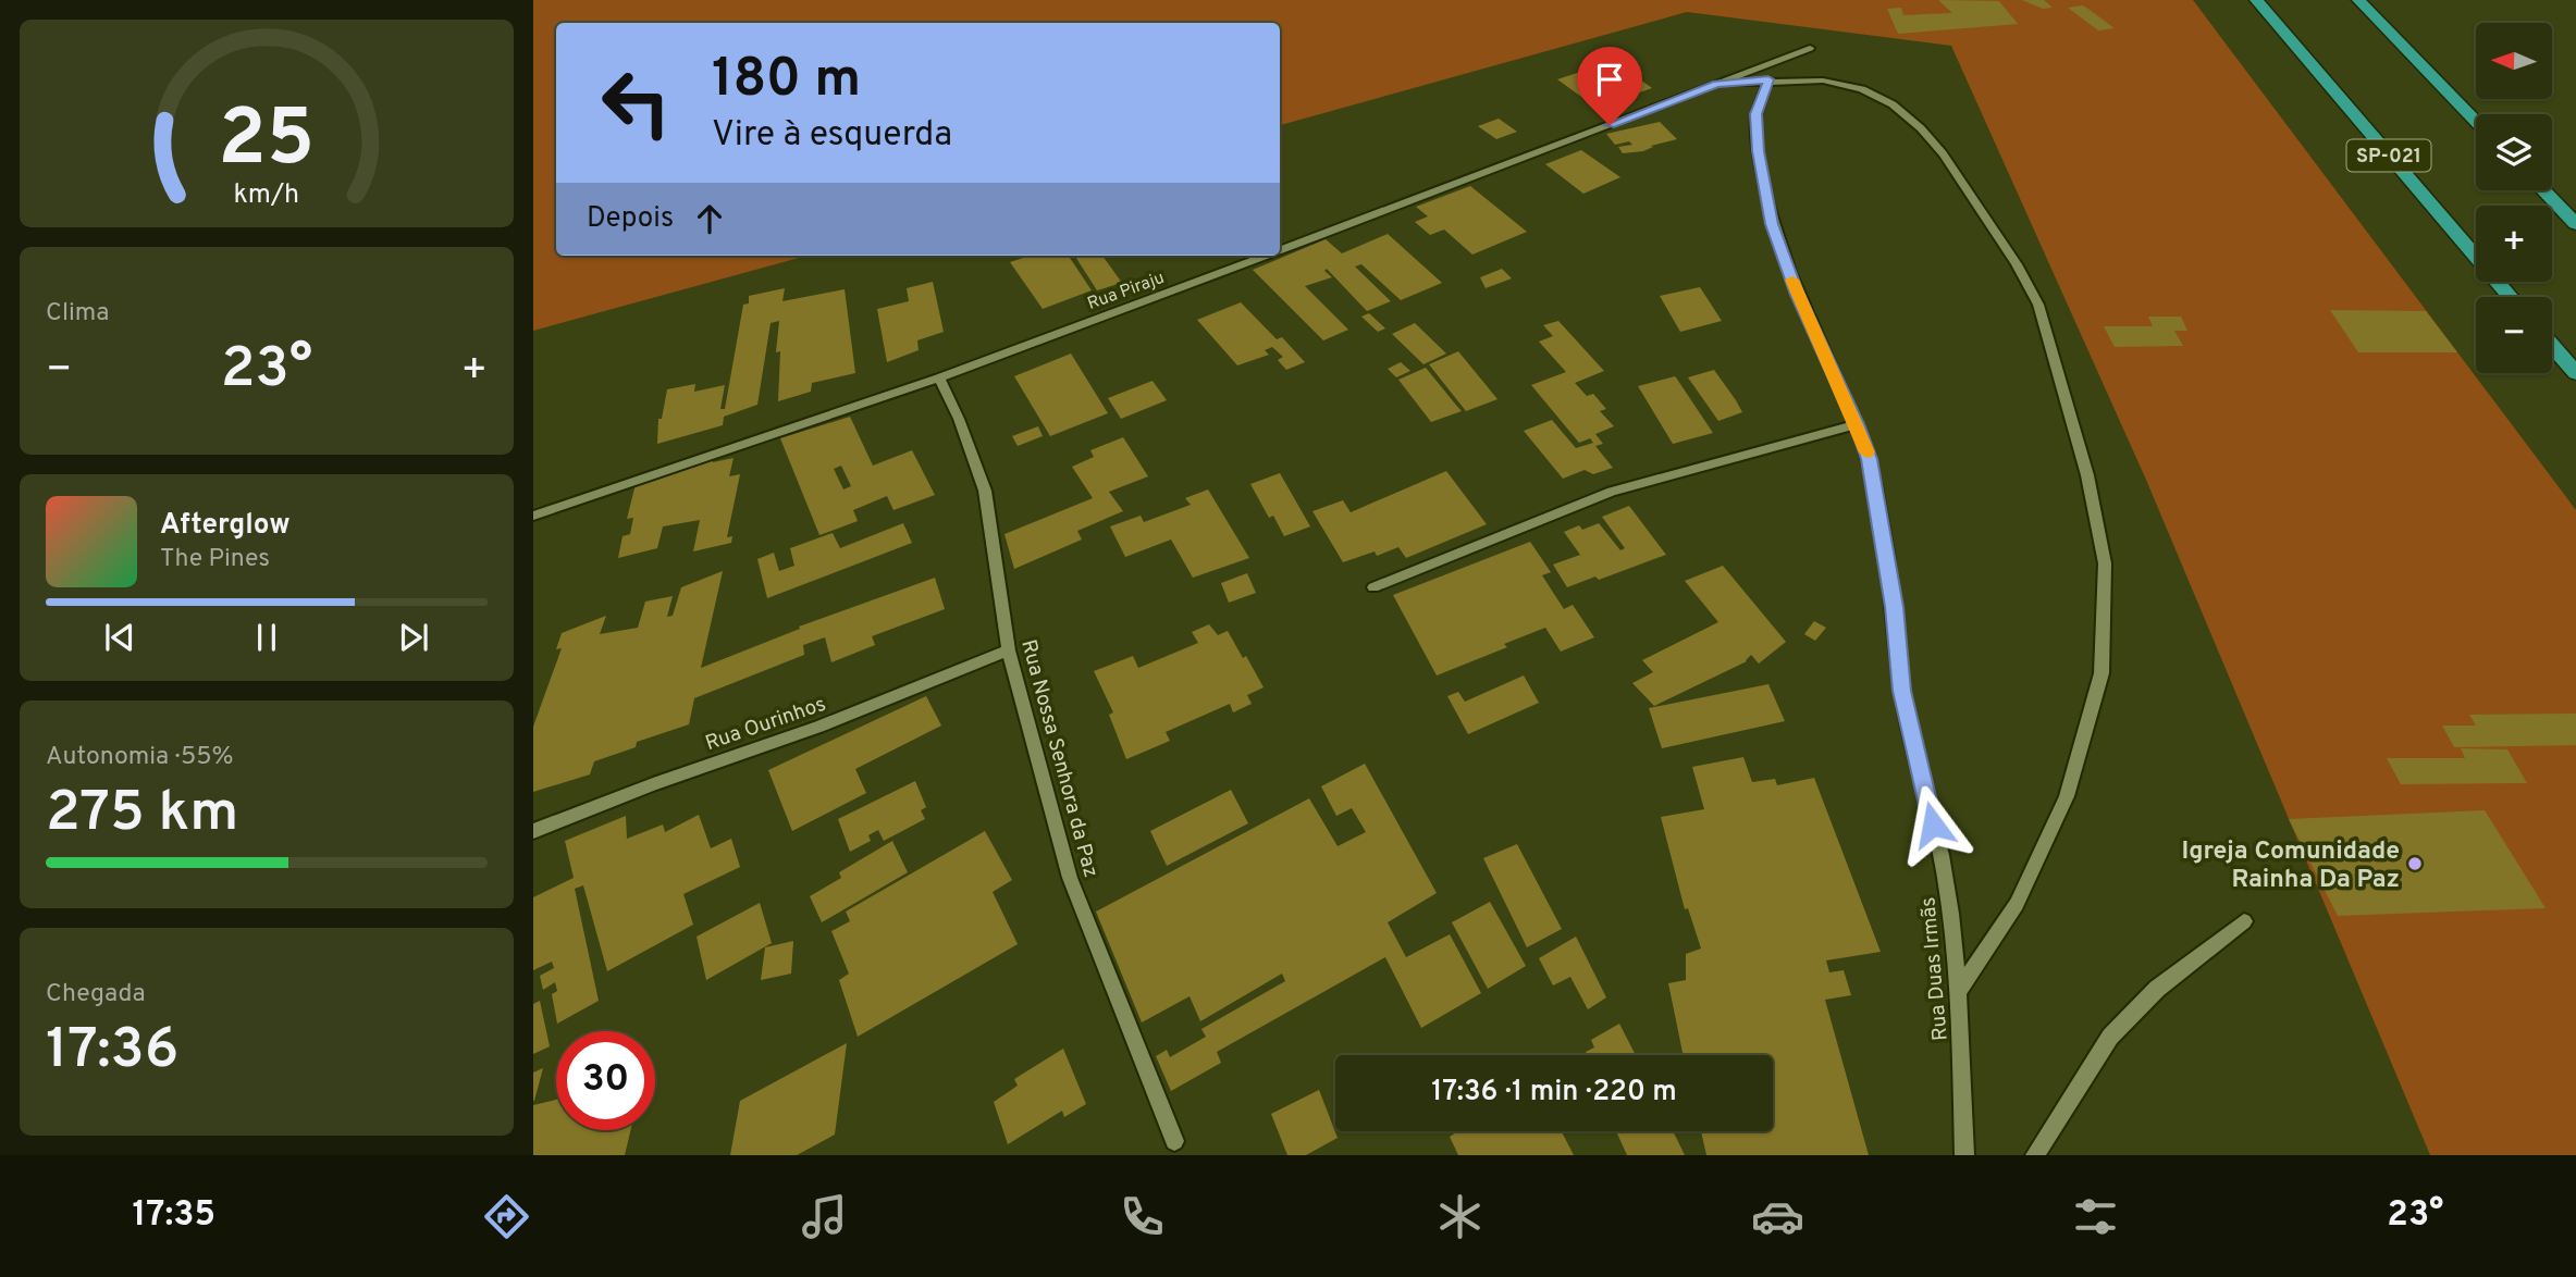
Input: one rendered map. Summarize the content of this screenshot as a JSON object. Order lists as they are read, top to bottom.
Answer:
{
  "streets": {
    "highway": ["SP-021"],
    "street": [
      "Rua Piraju",
      "Rua Ourinhos",
      "Rua Nossa Senhora da Paz",
      "Rua Duas Irmãs"
    ]
  },
  "crossings": [
    ["Rua Piraju", "Rua Nossa Senhora da Paz"],
    ["Rua Ourinhos", "Rua Nossa Senhora da Paz"]
  ],
  "places": ["Igreja Comunidade Rainha Da Paz"],
  "north": "left",
  "page": {
    "map_buttons": ["+", "−"],
    "turn": ["180 m", "Vire à esquerda"],
    "then": "Depois",
    "tile": [
      "Clima",
      ["Autonomia · 55%", "275 km"],
      ["Chegada", "17:36"]
    ],
    "heat": ["−", "23°", "+"],
    "song": ["Afterglow", "The Pines"],
    "limit": "30",
    "trip": "17:36 · 1 min · 220 m",
    "tabs": ["17:35", "23°"],
    "gauge": ["25", "km/h"]
  }
}
